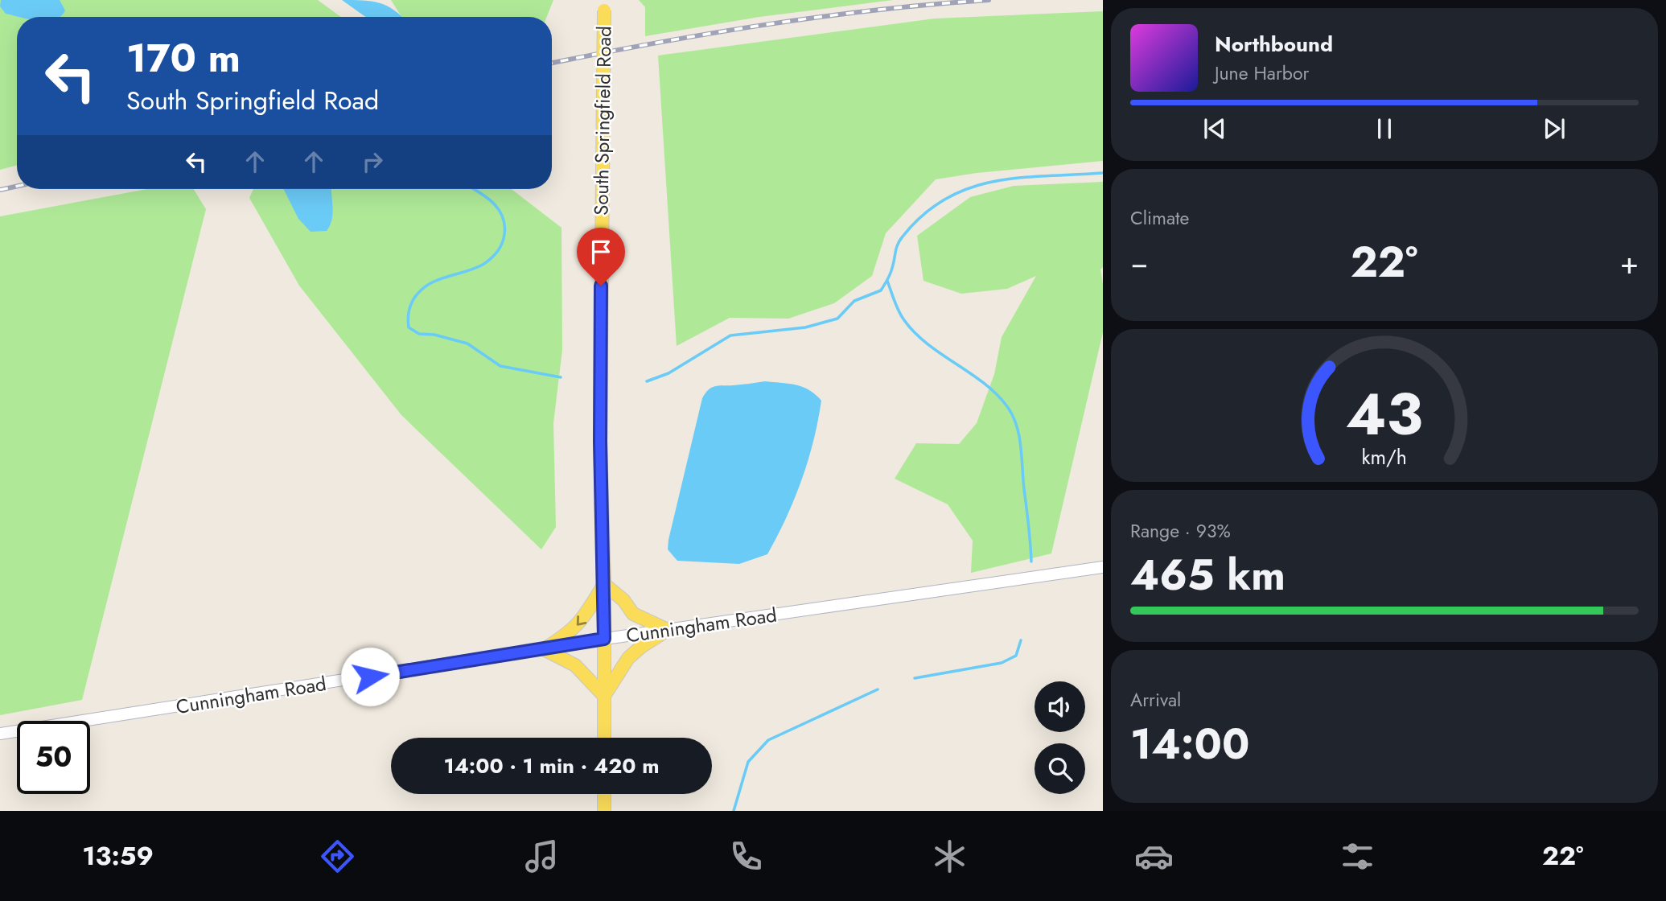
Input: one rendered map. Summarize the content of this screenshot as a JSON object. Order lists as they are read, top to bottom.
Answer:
{
  "streets": {
    "main road": ["South Springfield Road", "Cunningham Road"]
  },
  "crossings": [
    ["South Springfield Road", "Cunningham Road"]
  ],
  "page": {
    "turn": ["170 m", "South Springfield Road"],
    "song": ["Northbound", "June Harbor"],
    "tile": [
      "Climate",
      ["Range · 93%", "465 km"],
      ["Arrival", "14:00"]
    ],
    "heat": ["−", "22°", "+"],
    "limit": "50",
    "trip": "14:00 · 1 min · 420 m",
    "tabs": ["13:59", "22°"],
    "gauge": ["43", "km/h"]
  }
}
